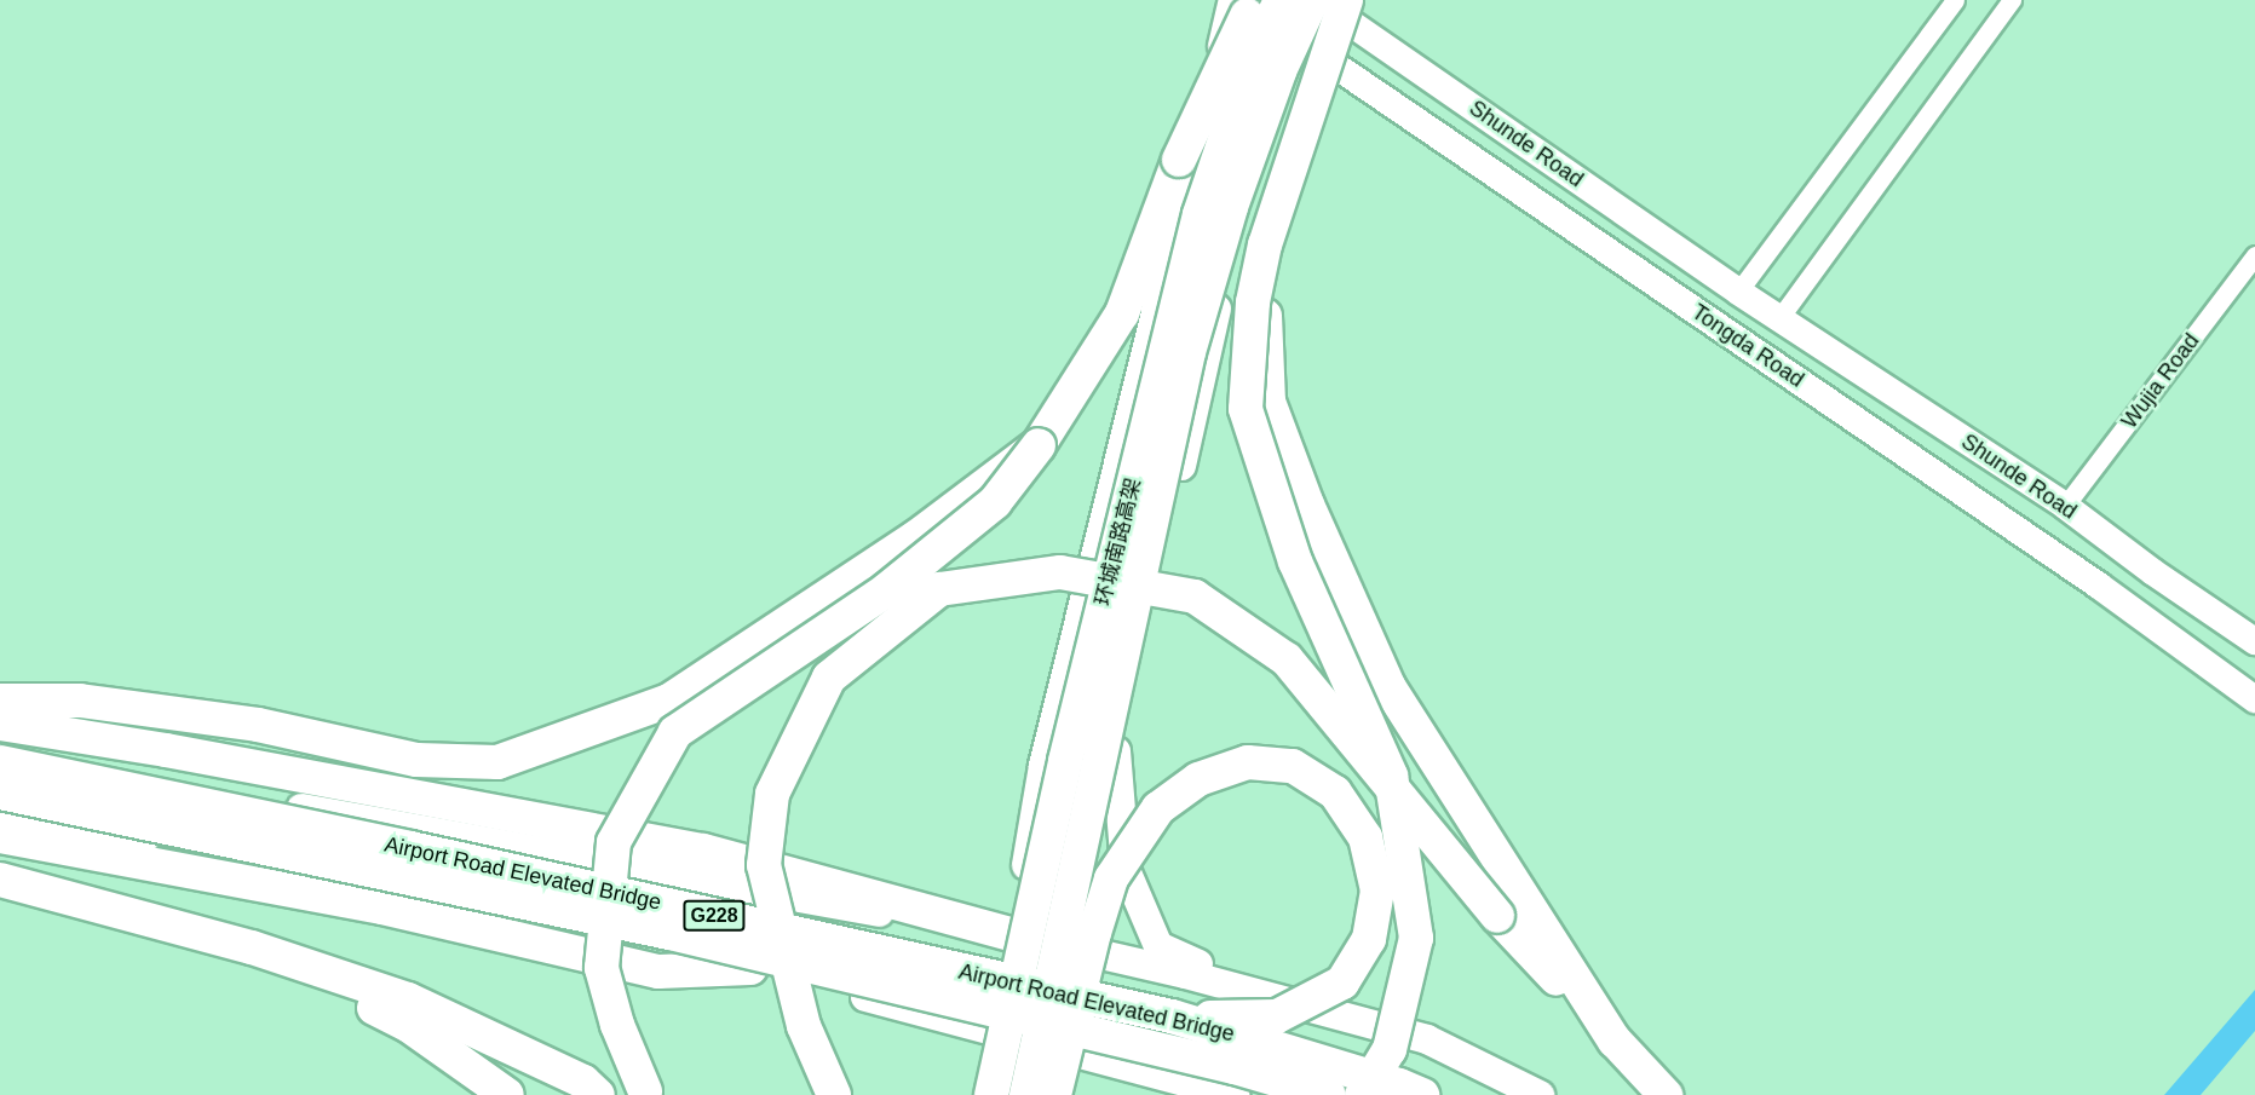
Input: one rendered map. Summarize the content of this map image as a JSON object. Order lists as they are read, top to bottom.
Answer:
{
  "streets": {
    "highway": ["环城南路高架", "Airport Road Elevated Bridge", "G228"],
    "street": ["Shunde Road", "Tongda Road", "Wujia Road"]
  },
  "crossings": [
    ["Shunde Road", "Wujia Road"],
    ["Shunde Road", "环城南路高架"]
  ]
}
